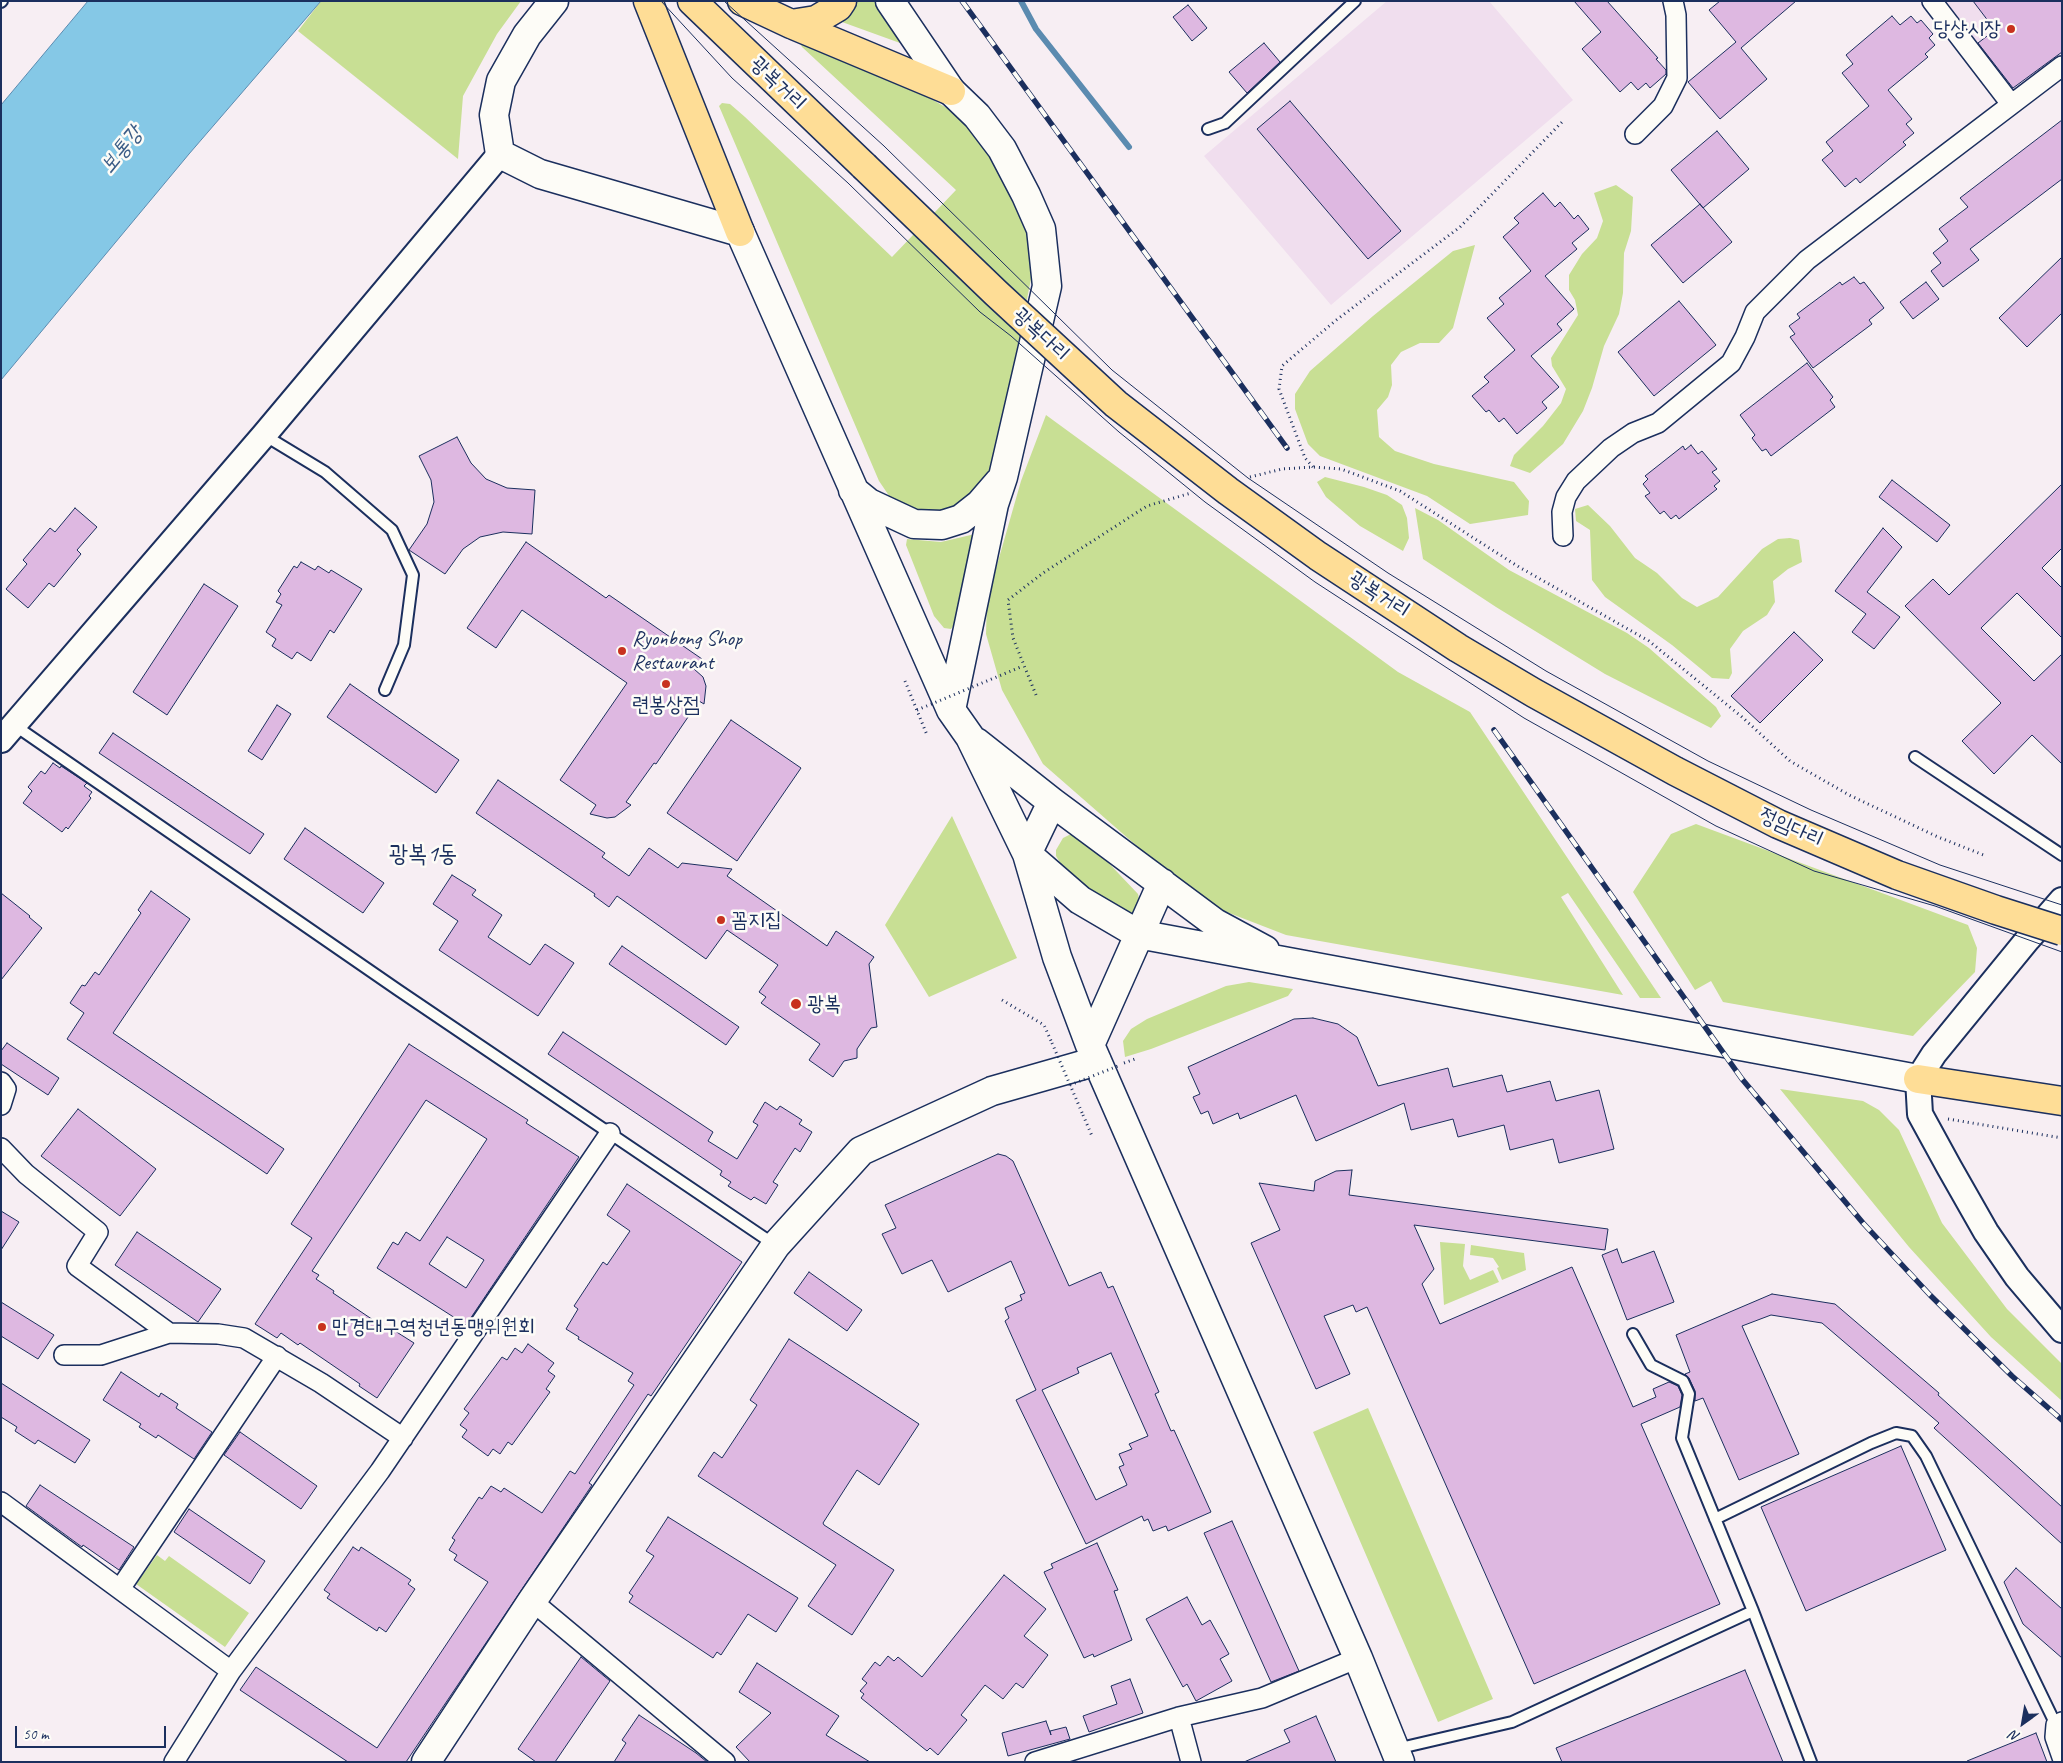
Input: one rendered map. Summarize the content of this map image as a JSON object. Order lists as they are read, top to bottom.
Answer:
{
  "streets": {
    "highway": ["광복거리", "광복다리", "정임다리"]
  },
  "crossings": [
    ["광복거리", "광복다리"],
    ["광복거리", "정임다리"]
  ],
  "districts": ["광복1동"],
  "water": ["보통강"],
  "places": [
    "당상시장",
    "Ryonbong Shop Restaurant",
    "련봉상점",
    "꼼지집",
    "광복",
    "만경대구역청년동맹위원회"
  ],
  "scale_bar": "50 m",
  "north": "bottom left"
}
